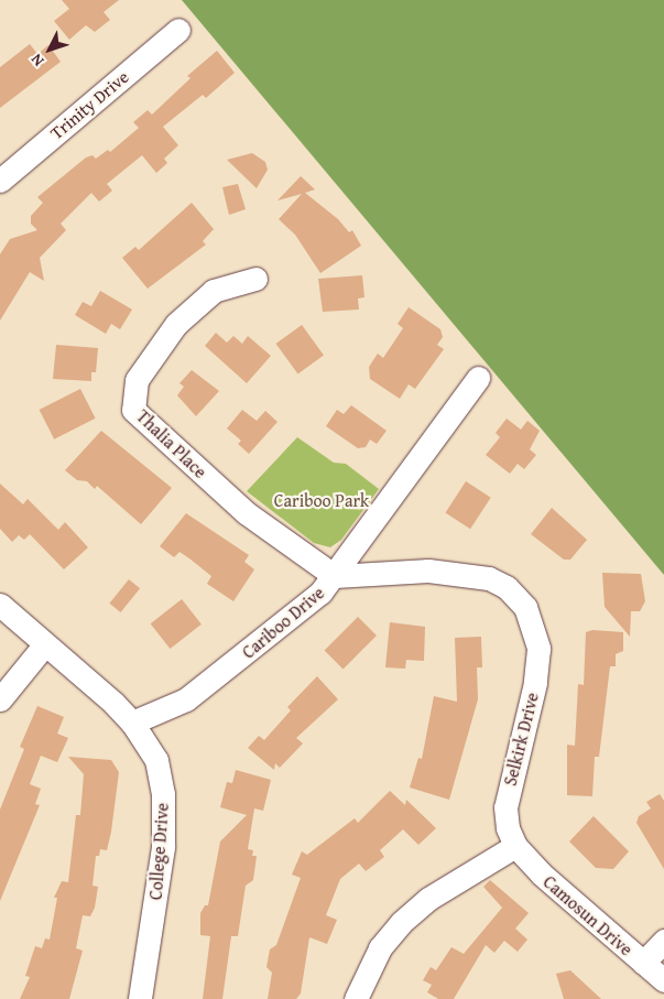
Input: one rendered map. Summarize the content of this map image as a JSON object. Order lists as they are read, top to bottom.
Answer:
{
  "streets": {
    "street": [
      "Trinity Drive",
      "Thalia Place",
      "Cariboo Drive",
      "Selkirk Drive",
      "College Drive",
      "Camosun Drive"
    ]
  },
  "crossings": [
    ["Thalia Place", "Cariboo Drive"],
    ["Thalia Place", "Selkirk Drive"],
    ["Cariboo Drive", "Selkirk Drive"],
    ["Cariboo Drive", "College Drive"],
    ["Selkirk Drive", "Camosun Drive"]
  ],
  "parks": ["Cariboo Park"],
  "north": "bottom left"
}
